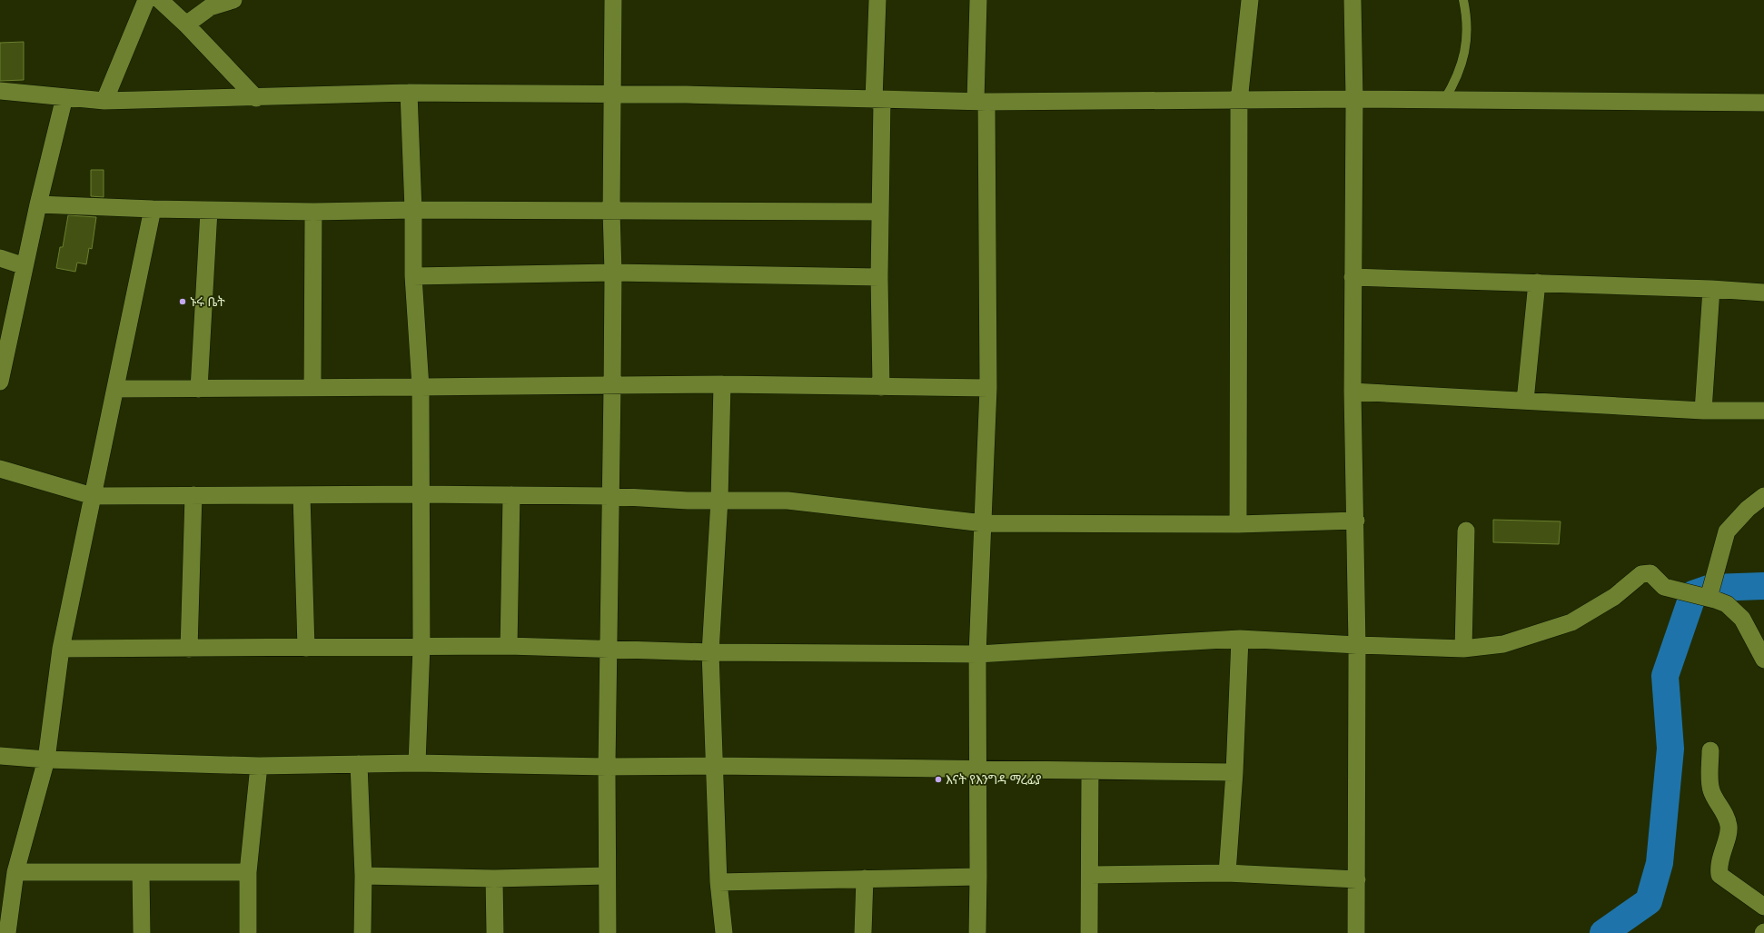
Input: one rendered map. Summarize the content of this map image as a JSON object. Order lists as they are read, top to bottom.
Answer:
{
  "places": ["ኑሩ ቤት", "እናት የእንግዳ ማረፊያ"]
}
